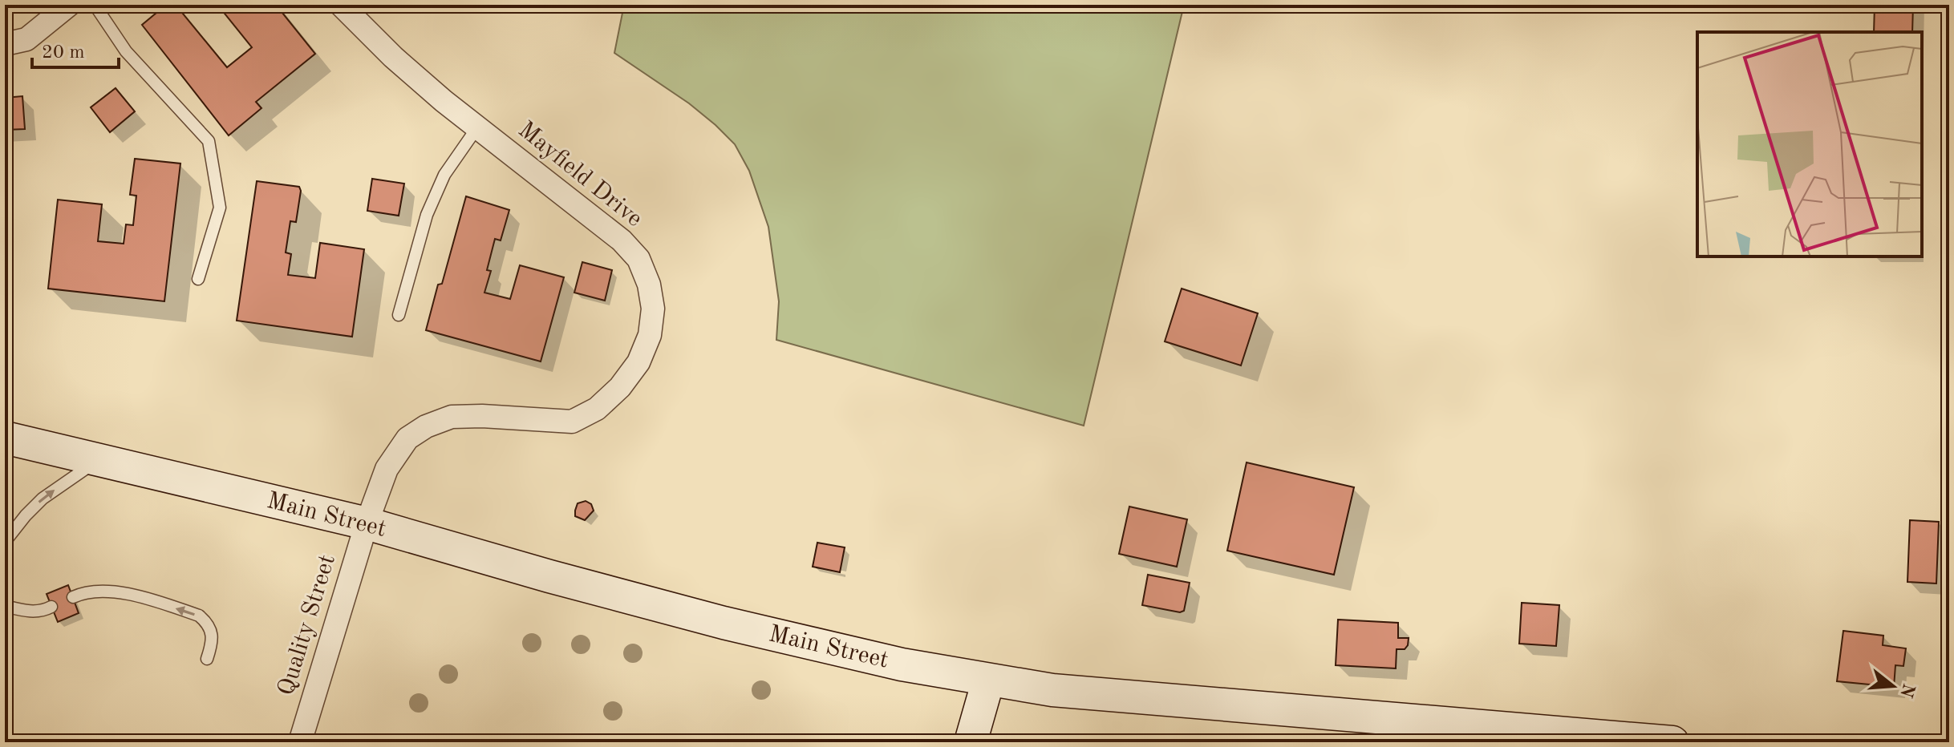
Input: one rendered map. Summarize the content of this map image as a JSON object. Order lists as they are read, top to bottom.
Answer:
{
  "streets": {
    "main road": ["Main Street"],
    "street": ["Mayfield Drive", "Quality Street"]
  },
  "crossings": [
    ["Mayfield Drive", "Main Street"],
    ["Mayfield Drive", "Quality Street"],
    ["Main Street", "Quality Street"]
  ],
  "scale_bar": "20 m",
  "north": "right"
}
